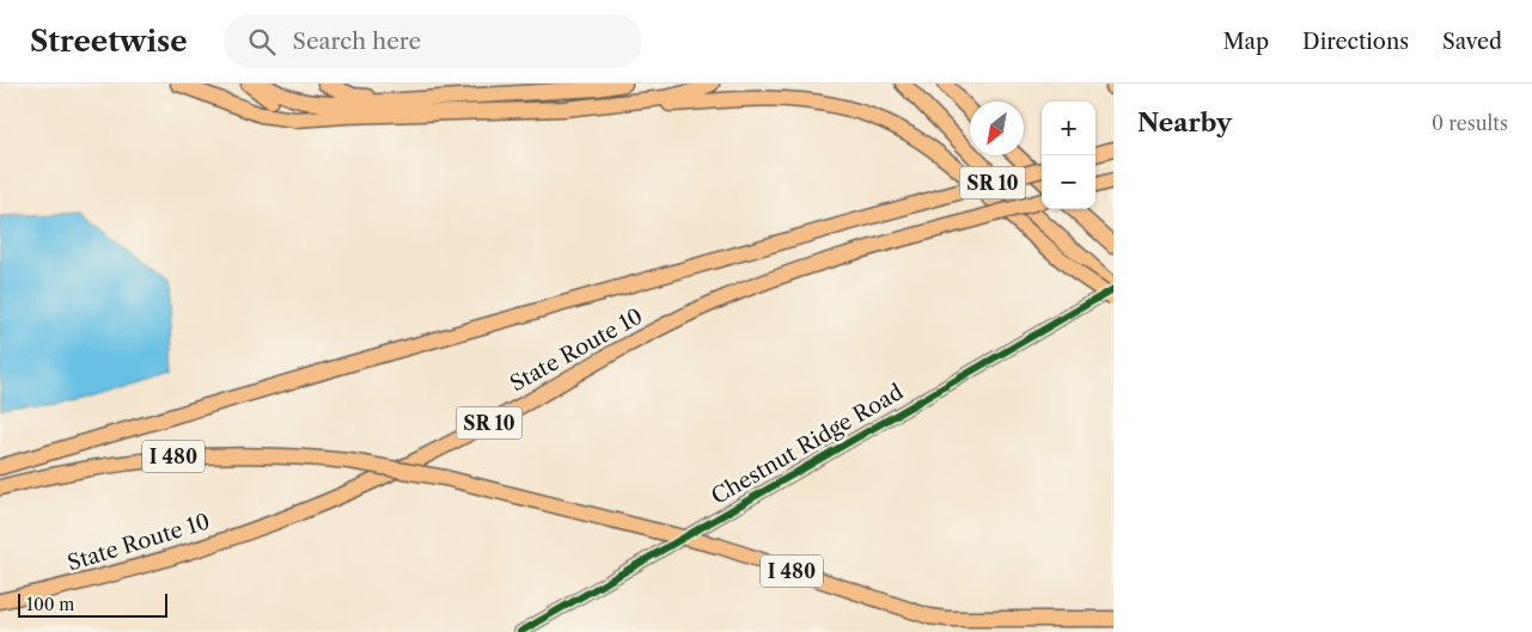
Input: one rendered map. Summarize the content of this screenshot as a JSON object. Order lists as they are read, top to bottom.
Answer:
{
  "streets": {
    "highway": ["SR 10", "State Route 10", "I 480"],
    "street": ["Chestnut Ridge Road"]
  },
  "scale_bar": "100 m",
  "north": "bottom left",
  "page": {
    "header": "Streetwise",
    "search": "Search here",
    "nav": ["Map", "Directions", "Saved"],
    "heading": ["Nearby", "0 results"],
    "map_buttons": ["+", "−"],
    "scale": "100 m"
  }
}
